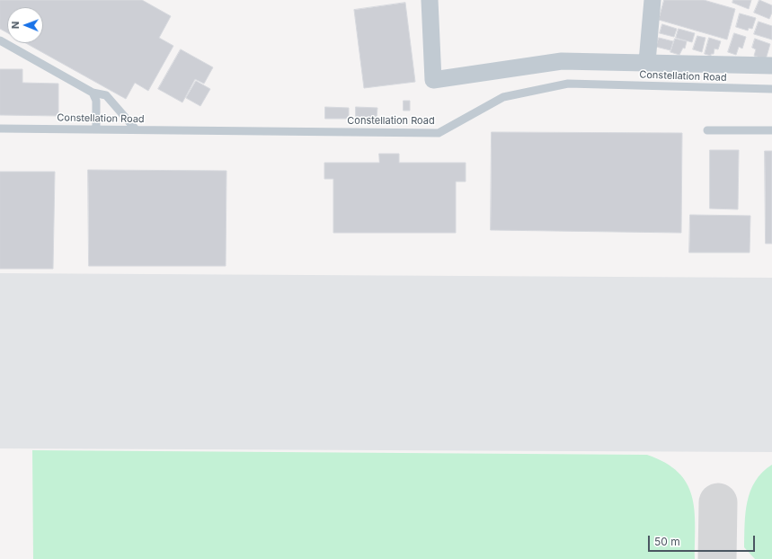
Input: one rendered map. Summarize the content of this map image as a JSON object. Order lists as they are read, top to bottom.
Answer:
{
  "streets": {
    "lane": ["Constellation Road"]
  },
  "scale_bar": "50 m",
  "north": "left"
}
